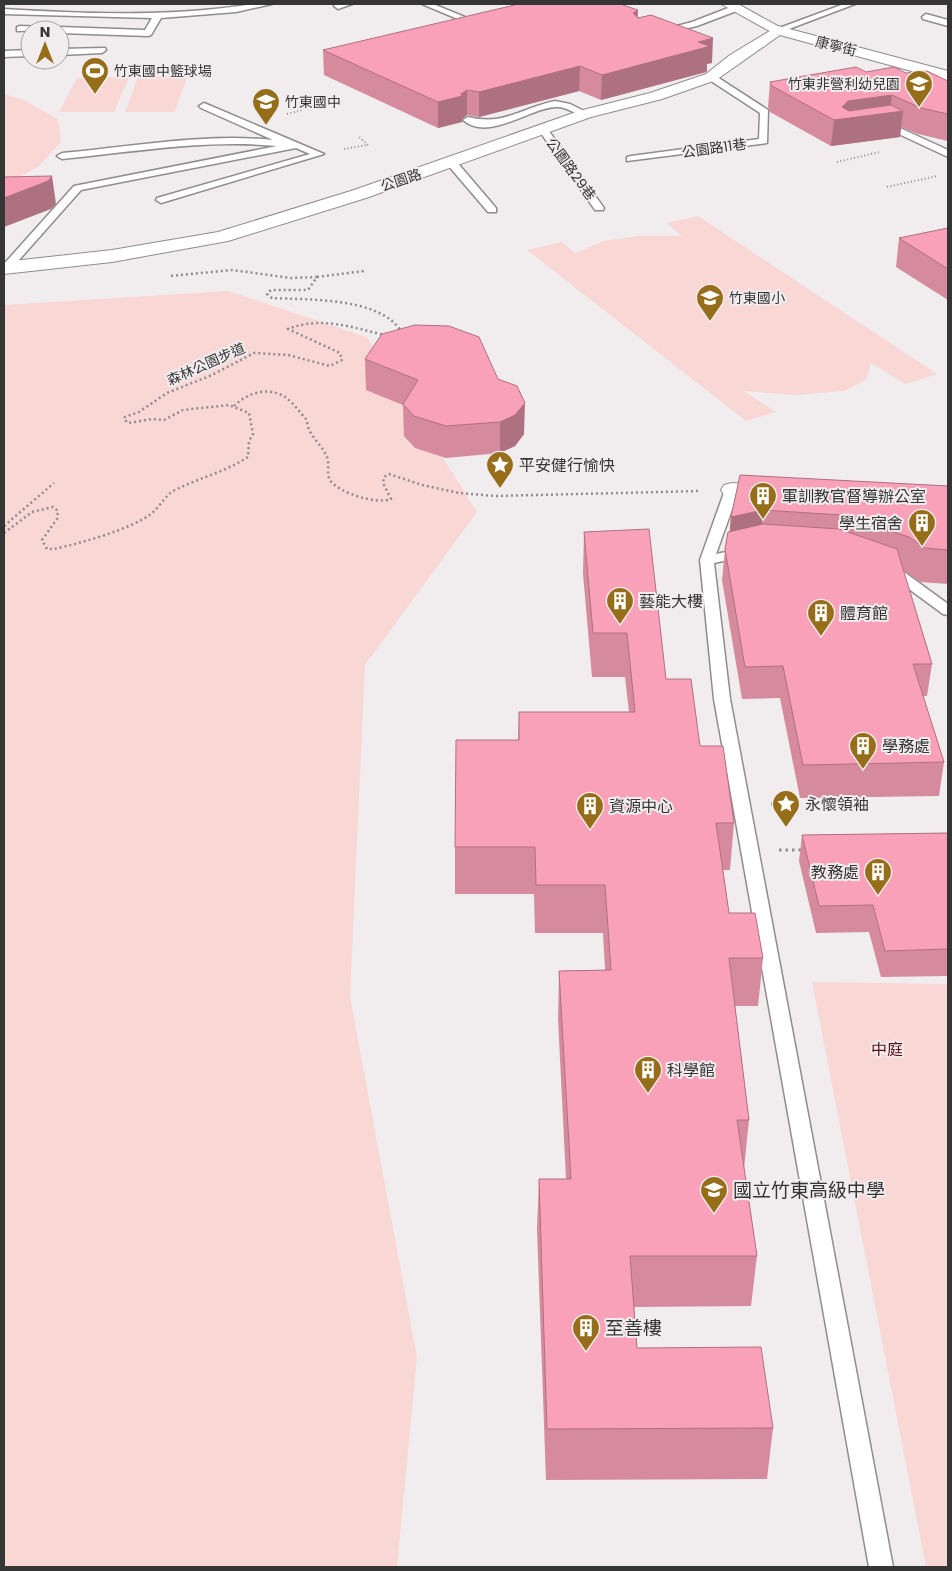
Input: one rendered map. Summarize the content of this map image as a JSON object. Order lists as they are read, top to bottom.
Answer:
{
  "streets": {
    "street": ["康寧街", "公園路"],
    "lane": ["公園路11巷", "公園路29巷"],
    "path": ["森林公園步道"]
  },
  "crossings": [
    ["康寧街", "公園路"],
    ["公園路11巷", "公園路"],
    ["公園路29巷", "公園路"]
  ],
  "parks": ["中庭"],
  "places": {
    "sports": ["竹東國中籃球場"],
    "school or university": [
      "竹東非營利幼兒園",
      "竹東國中",
      "竹東國小",
      "國立竹東高級中學"
    ],
    "place": ["平安健行愉快", "永懷領袖"],
    "building": [
      "軍訓教官督導辦公室",
      "學生宿舍",
      "藝能大樓",
      "體育館",
      "學務處",
      "資源中心",
      "教務處",
      "科學館",
      "至善樓"
    ]
  },
  "north": "top"
}
